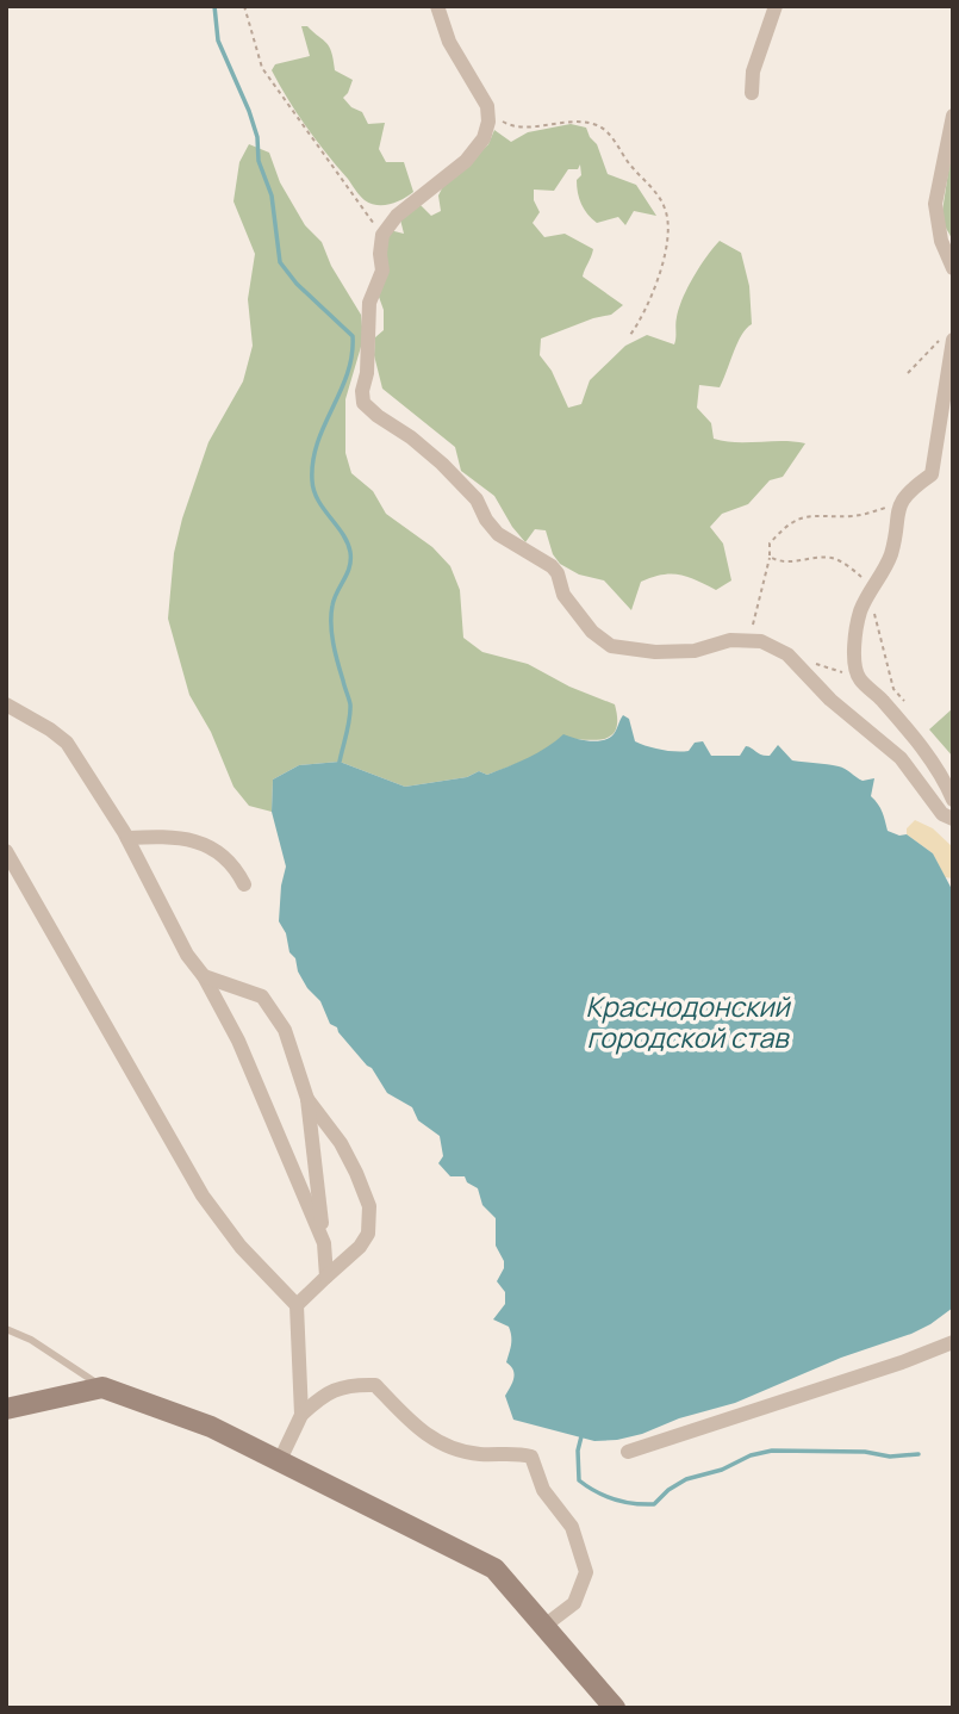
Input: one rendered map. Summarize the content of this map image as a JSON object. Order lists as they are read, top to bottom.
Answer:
{
  "water": ["Краснодонский городской став"]
}
